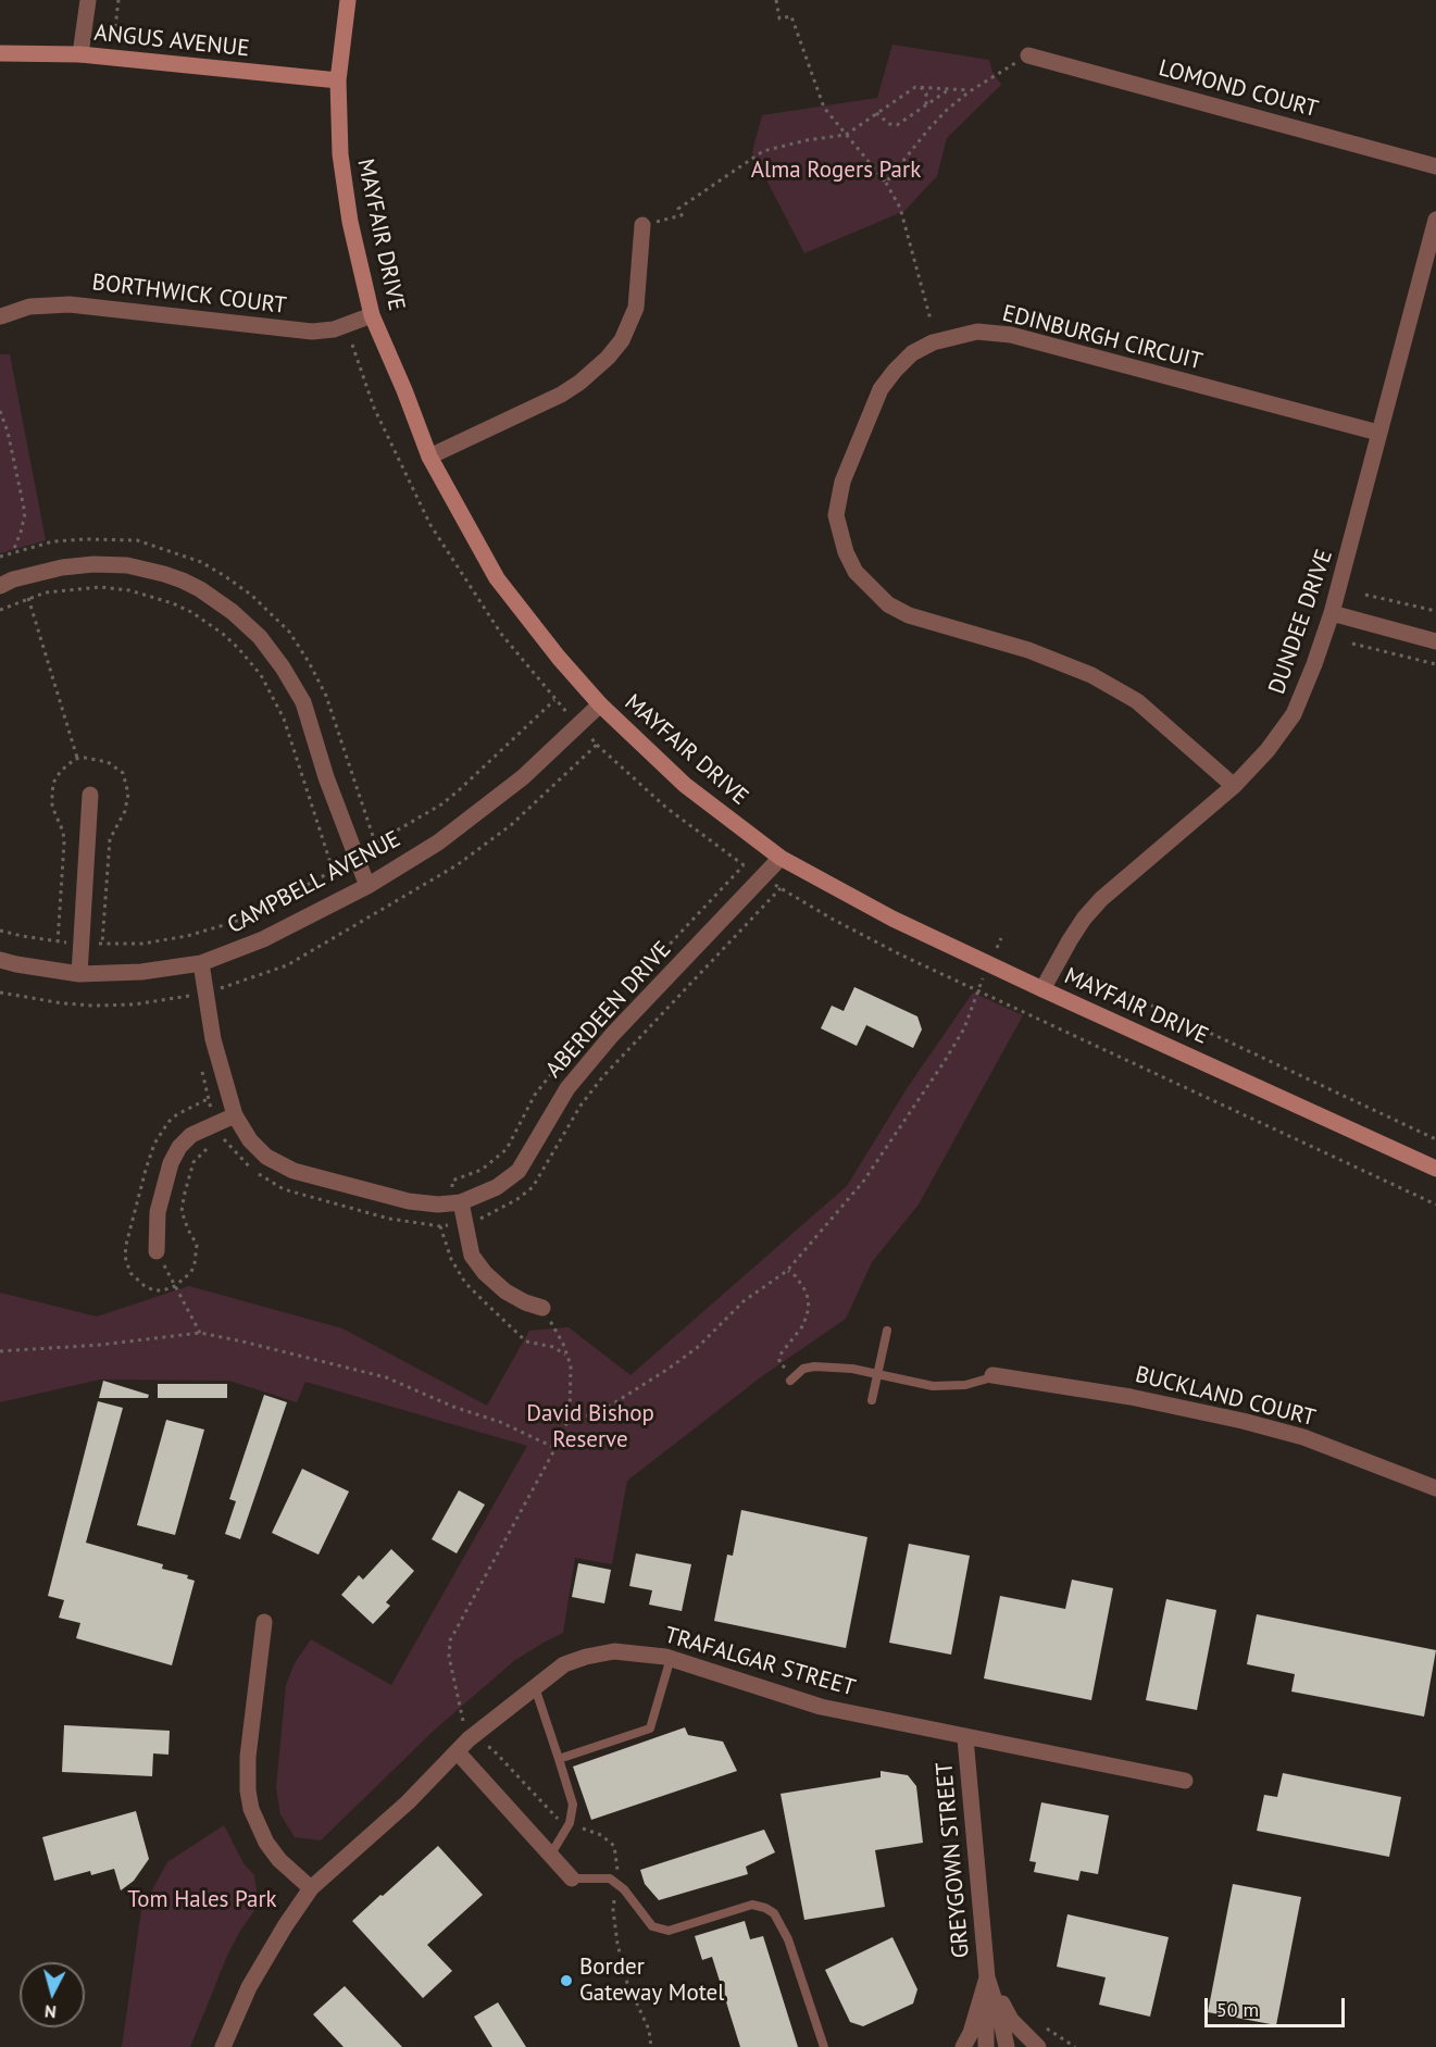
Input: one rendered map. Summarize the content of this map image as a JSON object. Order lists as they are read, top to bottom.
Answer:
{
  "streets": {
    "street": [
      "ANGUS AVENUE",
      "LOMOND COURT",
      "MAYFAIR DRIVE",
      "BORTHWICK COURT",
      "EDINBURGH CIRCUIT",
      "DUNDEE DRIVE",
      "CAMPBELL AVENUE",
      "ABERDEEN DRIVE",
      "BUCKLAND COURT",
      "TRAFALGAR STREET",
      "GREYGOWN STREET"
    ]
  },
  "crossings": [
    ["ANGUS AVENUE", "MAYFAIR DRIVE"],
    ["MAYFAIR DRIVE", "BORTHWICK COURT"],
    ["MAYFAIR DRIVE", "DUNDEE DRIVE"],
    ["MAYFAIR DRIVE", "CAMPBELL AVENUE"],
    ["MAYFAIR DRIVE", "ABERDEEN DRIVE"],
    ["EDINBURGH CIRCUIT", "DUNDEE DRIVE"],
    ["CAMPBELL AVENUE", "ABERDEEN DRIVE"],
    ["TRAFALGAR STREET", "GREYGOWN STREET"]
  ],
  "parks": ["Alma Rogers Park", "David Bishop Reserve", "Tom Hales Park"],
  "places": ["Border Gateway Motel"],
  "scale_bar": "50 m",
  "north": "bottom"
}
